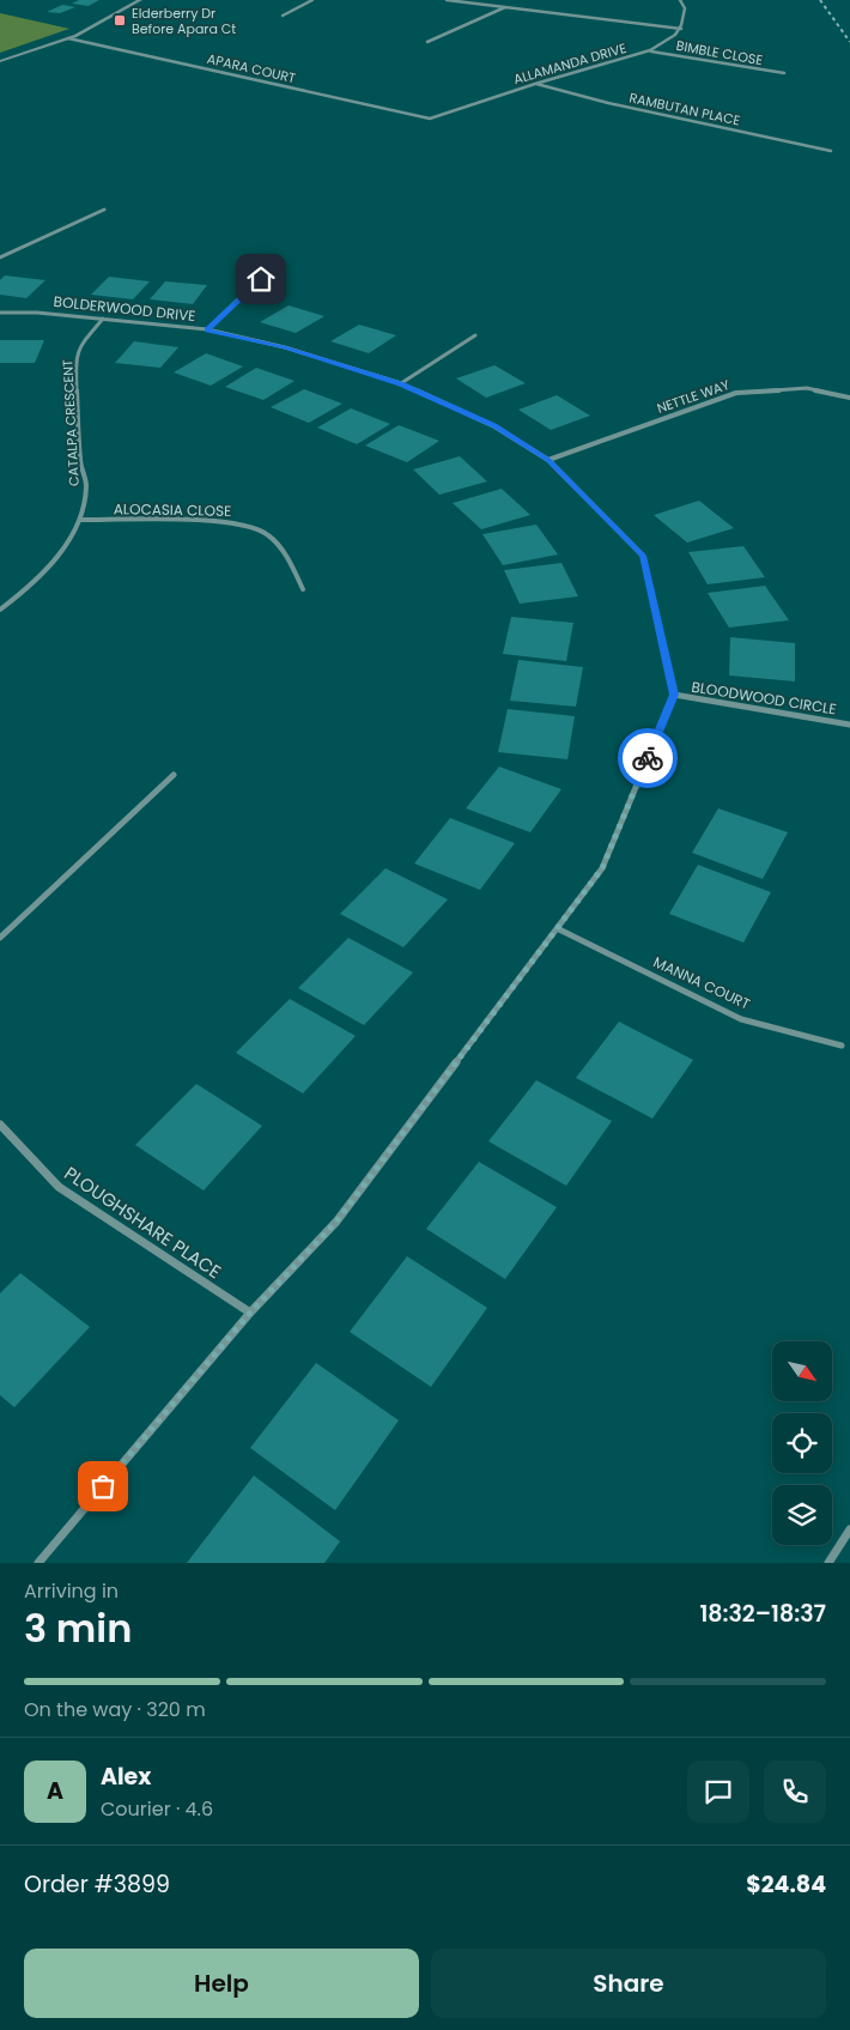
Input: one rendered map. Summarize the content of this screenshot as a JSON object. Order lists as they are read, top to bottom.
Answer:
{
  "streets": {
    "street": [
      "BIMBLE CLOSE",
      "ALLAMANDA DRIVE",
      "APARA COURT",
      "RAMBUTAN PLACE",
      "BOLDERWOOD DRIVE",
      "NETTLE WAY",
      "CATALPA CRESCENT",
      "ALOCASIA CLOSE",
      "BLOODWOOD CIRCLE",
      "MANNA COURT",
      "PLOUGHSHARE PLACE"
    ]
  },
  "crossings": [
    ["BIMBLE CLOSE", "ALLAMANDA DRIVE"],
    ["ALLAMANDA DRIVE", "APARA COURT"],
    ["ALLAMANDA DRIVE", "RAMBUTAN PLACE"],
    ["BOLDERWOOD DRIVE", "NETTLE WAY"],
    ["BOLDERWOOD DRIVE", "CATALPA CRESCENT"],
    ["BOLDERWOOD DRIVE", "BLOODWOOD CIRCLE"],
    ["CATALPA CRESCENT", "ALOCASIA CLOSE"]
  ],
  "places": {
    "transit": ["Elderberry Dr Before Apara Ct"]
  },
  "north": "bottom right",
  "page": {
    "heading": ["3 min", "Arriving in", "18:32–18:37"],
    "panel": [
      "Alex",
      "Courier · 4.6",
      "Order #3899",
      "$24.84"
    ],
    "bar": "On the way · 320 m",
    "round": "A",
    "buttons": ["Help", "Share"]
  }
}
